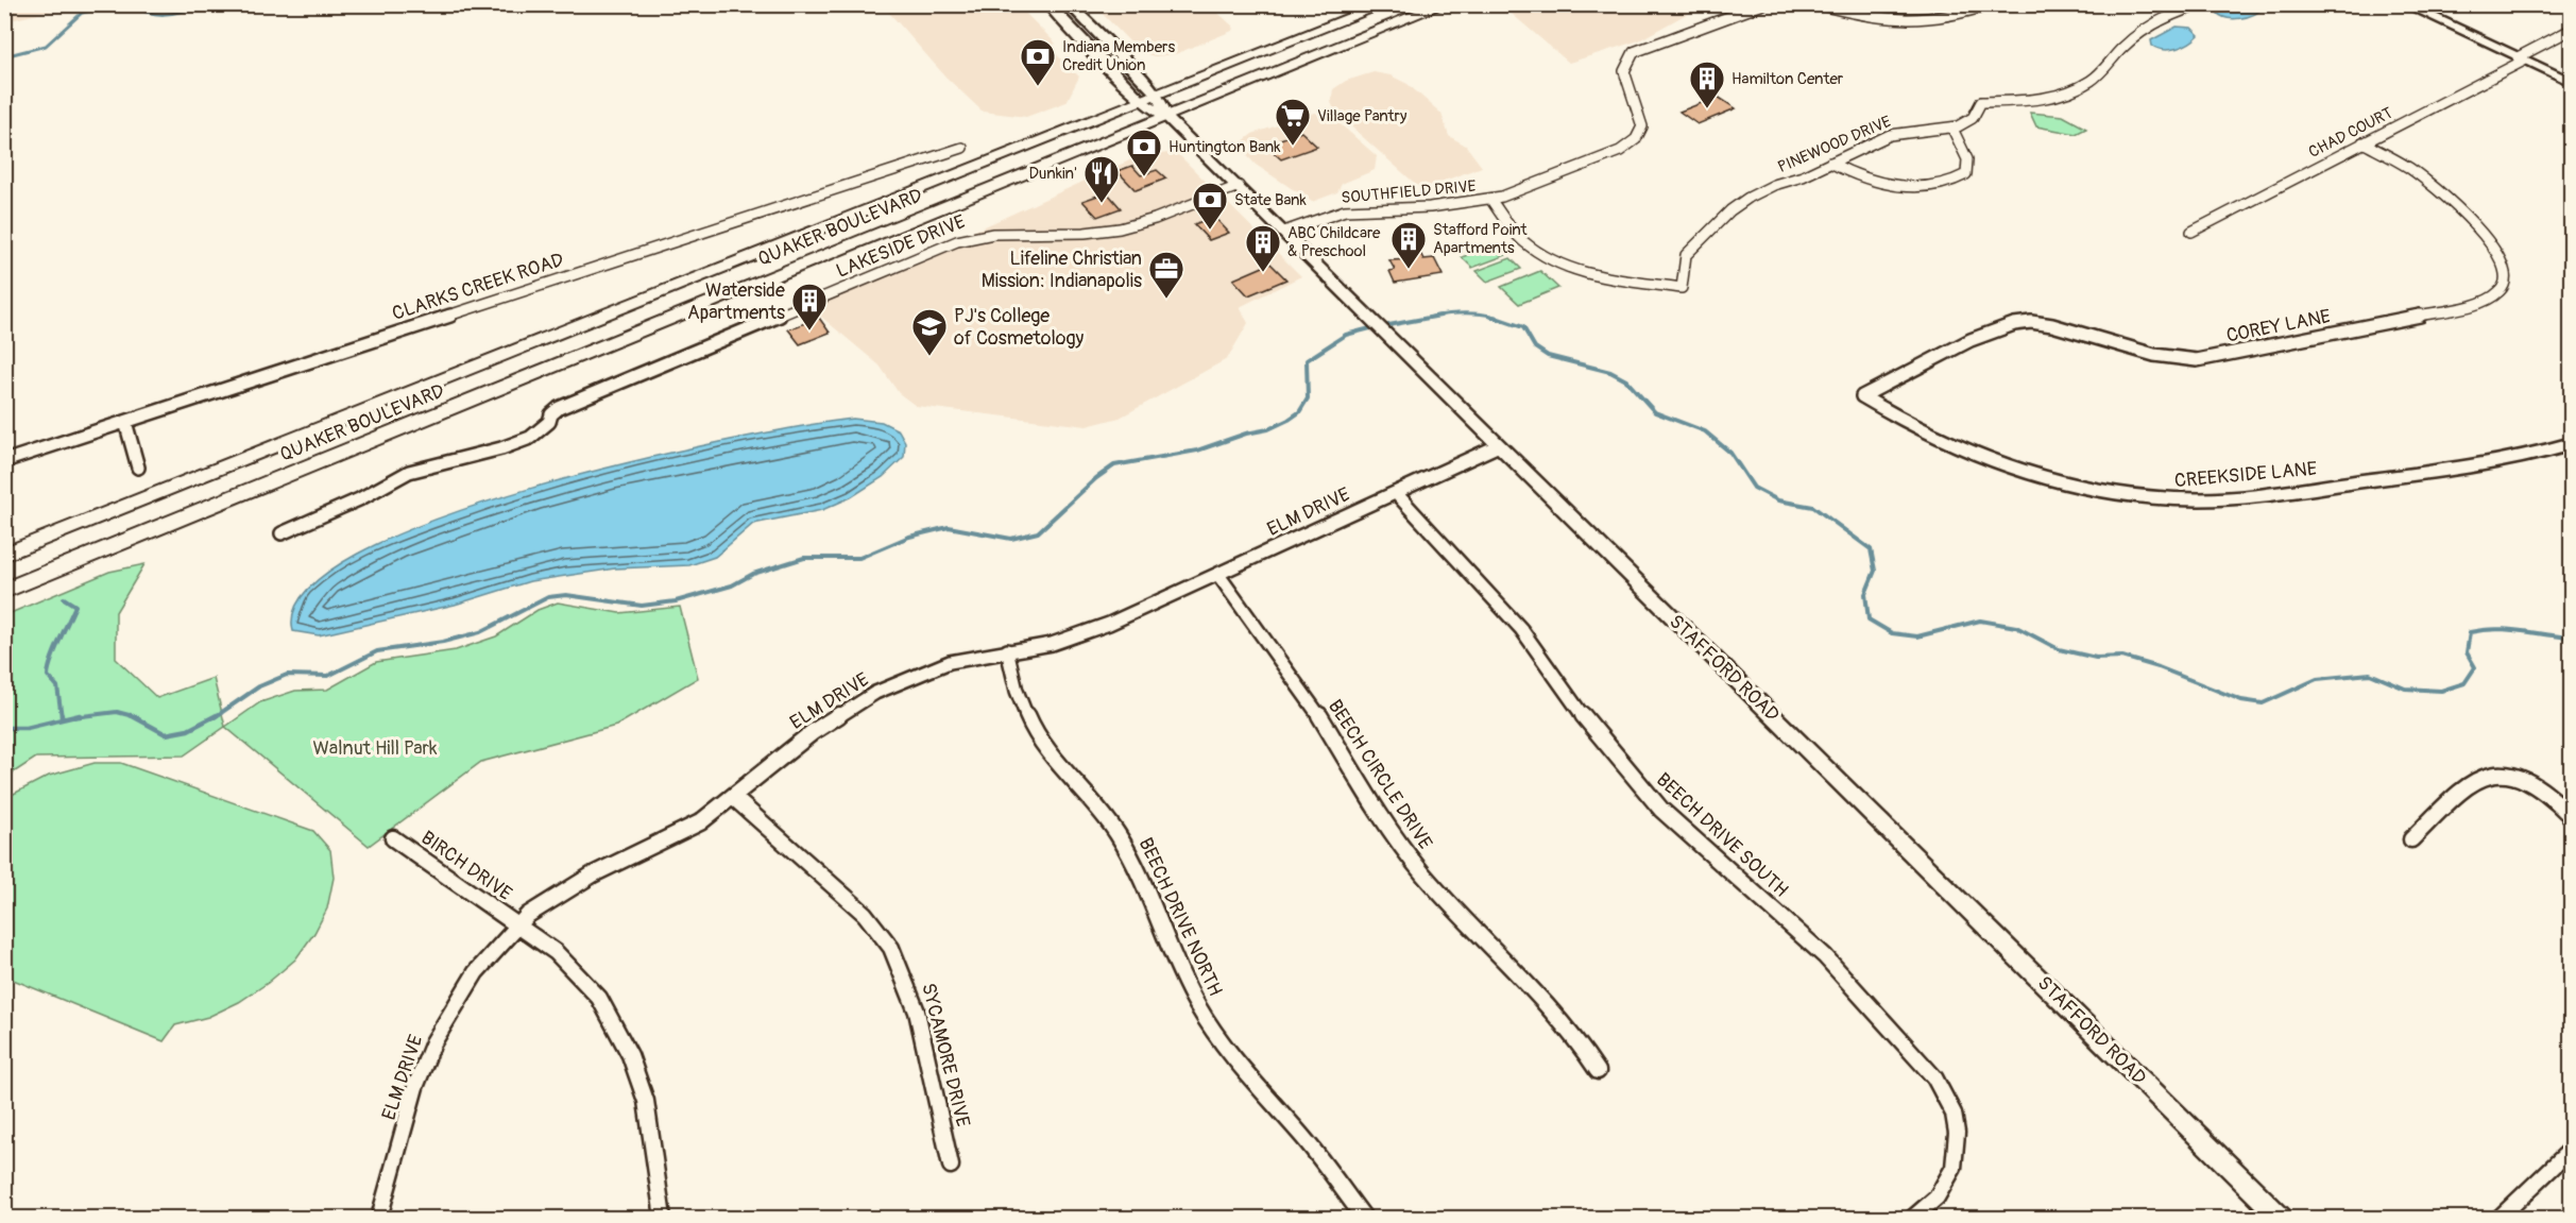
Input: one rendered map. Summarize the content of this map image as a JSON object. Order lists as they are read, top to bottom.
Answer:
{
  "streets": {
    "main road": ["QUAKER BOULEVARD", "STAFFORD ROAD"],
    "street": [
      "CHAD COURT",
      "PINEWOOD DRIVE",
      "SOUTHFIELD DRIVE",
      "LAKESIDE DRIVE",
      "CLARKS CREEK ROAD",
      "COREY LANE",
      "CREEKSIDE LANE",
      "ELM DRIVE",
      "BEECH CIRCLE DRIVE",
      "BEECH DRIVE SOUTH",
      "BIRCH DRIVE",
      "BEECH DRIVE NORTH",
      "SYCAMORE DRIVE"
    ]
  },
  "crossings": [
    ["CHAD COURT", "COREY LANE"],
    ["PINEWOOD DRIVE", "SOUTHFIELD DRIVE"],
    ["SOUTHFIELD DRIVE", "STAFFORD ROAD"],
    ["QUAKER BOULEVARD", "STAFFORD ROAD"],
    ["LAKESIDE DRIVE", "STAFFORD ROAD"],
    ["COREY LANE", "CREEKSIDE LANE"],
    ["ELM DRIVE", "STAFFORD ROAD"],
    ["ELM DRIVE", "BEECH CIRCLE DRIVE"],
    ["ELM DRIVE", "BEECH DRIVE SOUTH"],
    ["ELM DRIVE", "BIRCH DRIVE"],
    ["ELM DRIVE", "BEECH DRIVE NORTH"],
    ["ELM DRIVE", "SYCAMORE DRIVE"]
  ],
  "parks": ["Walnut Hill Park"],
  "places": {
    "bank": ["Indiana Members Credit Union", "Huntington Bank", "State Bank"],
    "building": [
      "Hamilton Center",
      "Stafford Point Apartments",
      "ABC Childcare & Preschool",
      "Waterside Apartments"
    ],
    "supermarket": ["Village Pantry"],
    "restaurant": ["Dunkin'"],
    "office": ["Lifeline Christian Mission: Indianapolis"],
    "school or university": ["PJ's College of Cosmetology"]
  }
}
